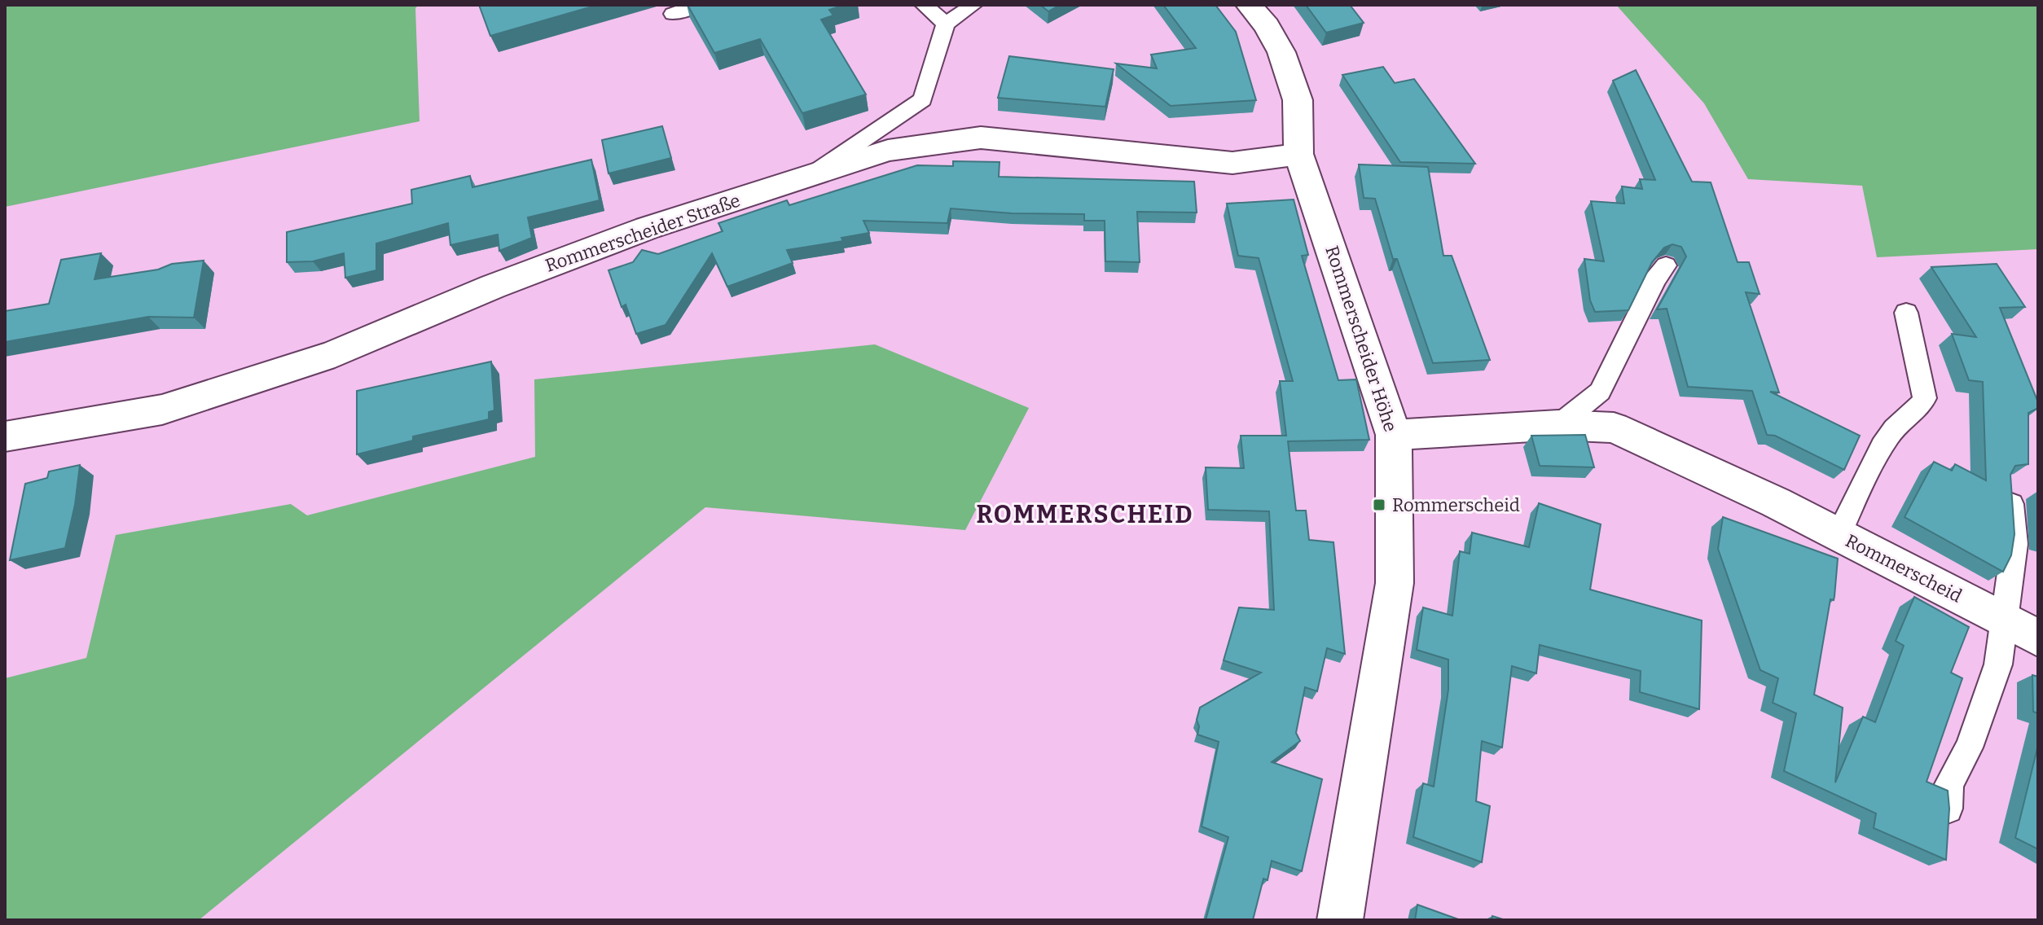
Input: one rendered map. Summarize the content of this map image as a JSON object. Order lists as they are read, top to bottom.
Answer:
{
  "streets": {
    "street": ["Rommerscheider Straße", "Rommerscheider Höhe", "Rommerscheid"]
  },
  "crossings": [
    ["Rommerscheider Straße", "Rommerscheider Höhe"],
    ["Rommerscheider Höhe", "Rommerscheid"]
  ],
  "districts": ["ROMMERSCHEID"],
  "places": {
    "transit": ["Rommerscheid"]
  }
}
